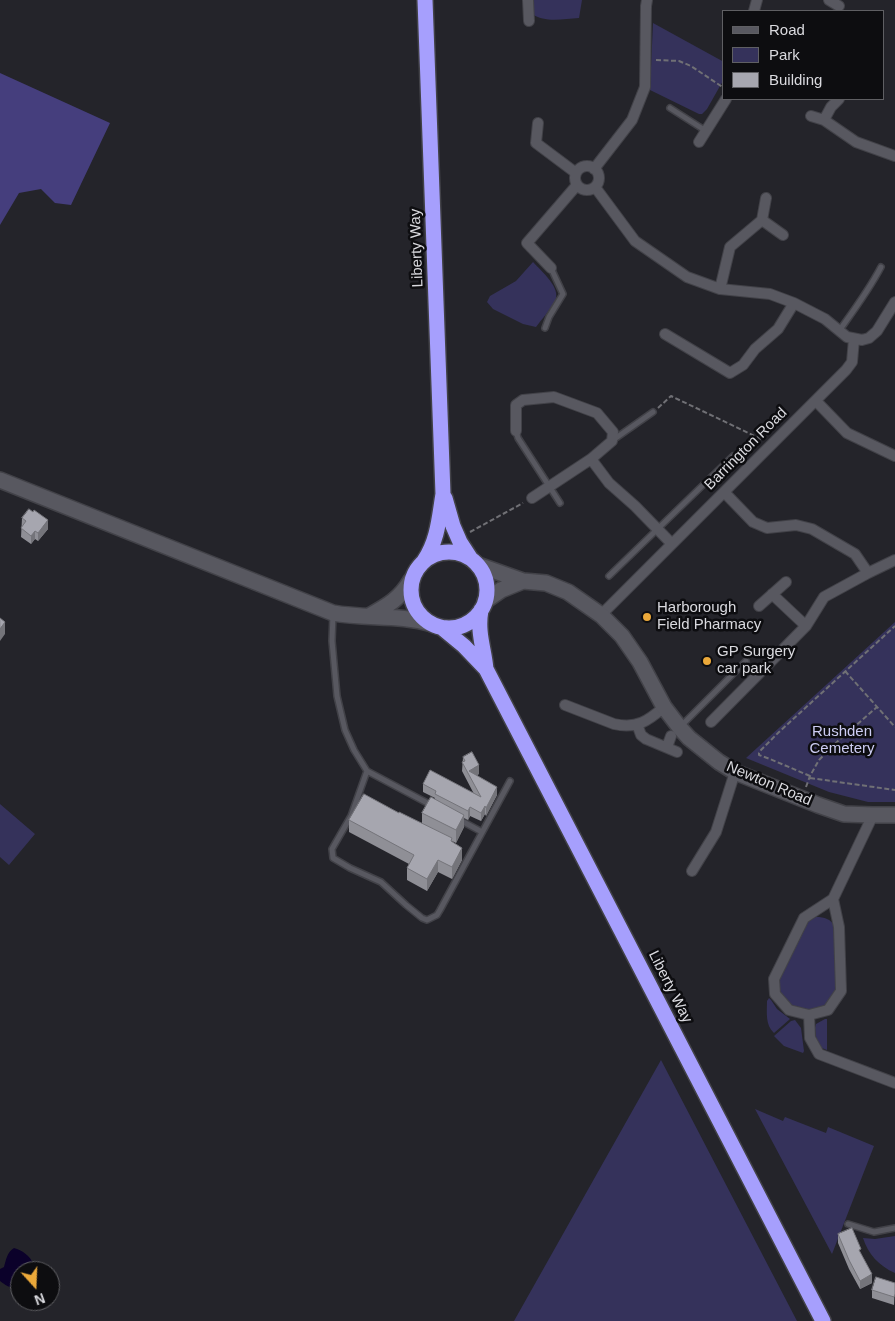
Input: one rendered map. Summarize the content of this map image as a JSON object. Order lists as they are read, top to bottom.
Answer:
{
  "streets": {
    "highway": ["Liberty Way"],
    "street": ["Barrington Road", "Newton Road"]
  },
  "crossings": [
    ["Liberty Way", "Newton Road"],
    ["Barrington Road", "Newton Road"]
  ],
  "parks": ["Rushden Cemetery"],
  "places": ["Harborough Field Pharmacy", "GP Surgery car park"],
  "legend": ["Road", "Park", "Building"],
  "north": "bottom"
}
